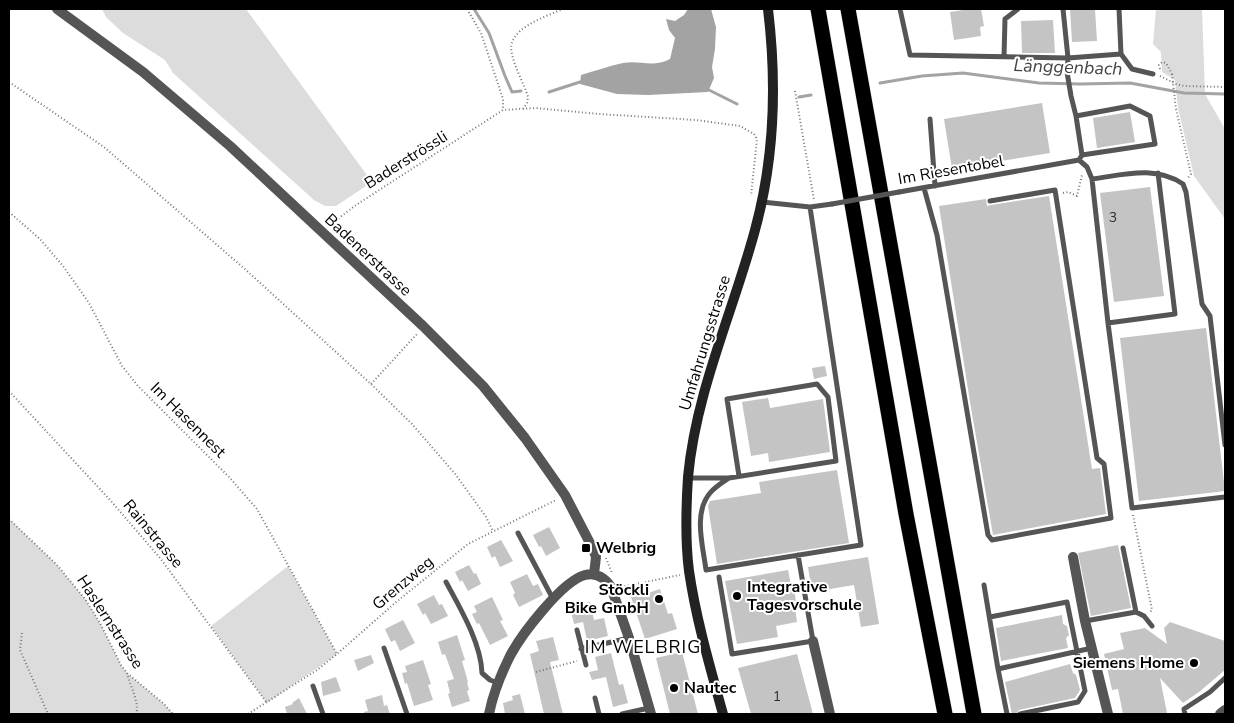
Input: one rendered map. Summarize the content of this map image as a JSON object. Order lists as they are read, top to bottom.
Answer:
{
  "streets": {
    "main road": ["Umfahrungsstrasse"],
    "street": ["Badenerstrasse"],
    "lane": ["Im Riesentobel"],
    "path": [
      "Baderströssli",
      "Im Hasennest",
      "Rainstrasse",
      "Grenzweg",
      "Haslernstrasse"
    ]
  },
  "crossings": [
    ["Baderströssli", "Badenerstrasse"],
    ["Im Riesentobel", "Umfahrungsstrasse"],
    ["Badenerstrasse", "Grenzweg"],
    ["Im Hasennest", "Grenzweg"],
    ["Rainstrasse", "Grenzweg"]
  ],
  "districts": ["IM WELBRIG"],
  "water": ["Länggenbach"],
  "places": {
    "transit": ["Welbrig"],
    "other": [
      "Integrative Tagesvorschule",
      "Stöckli Bike GmbH",
      "Siemens Home",
      "Nautec"
    ]
  },
  "house_numbers": ["3", "1"]
}
